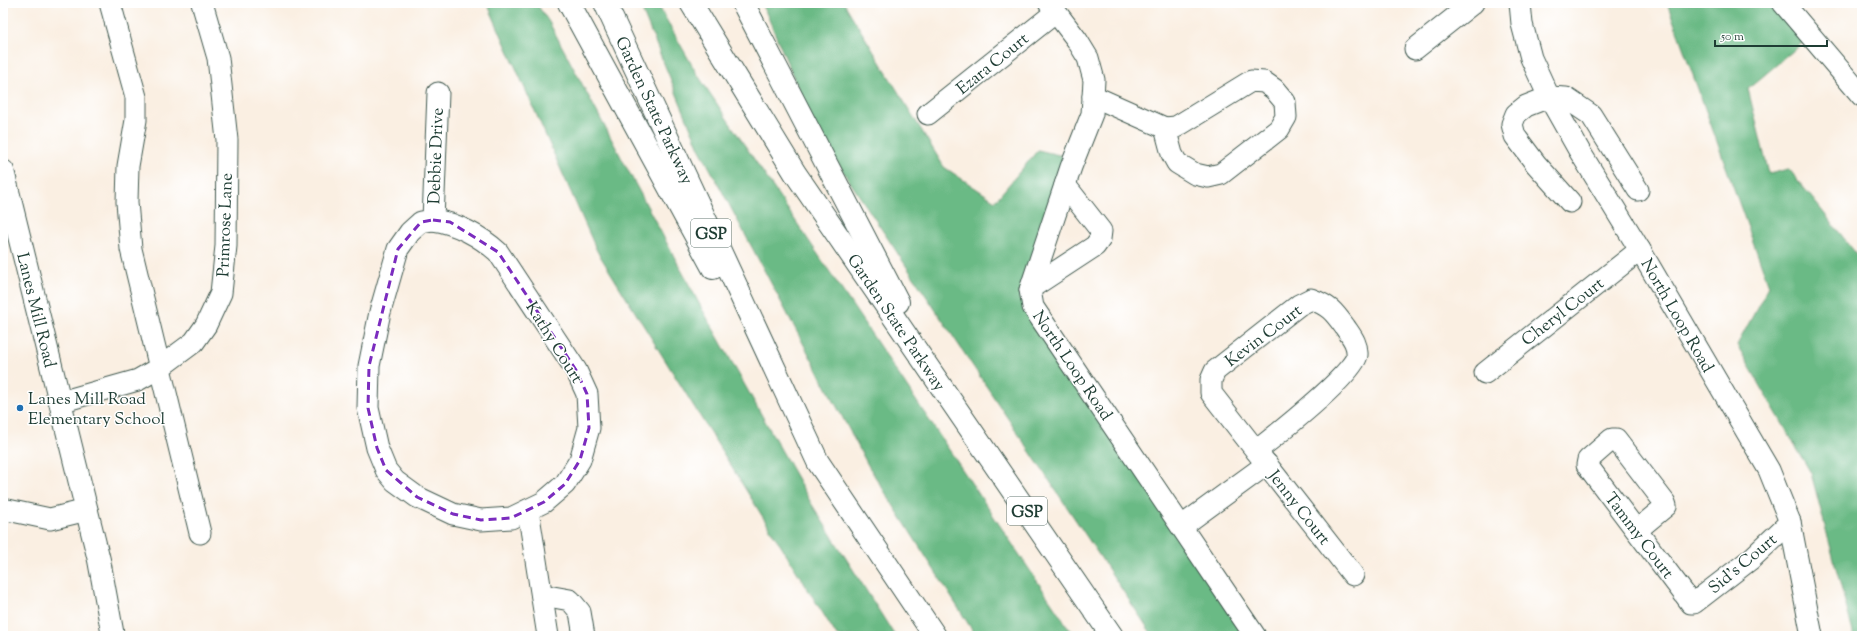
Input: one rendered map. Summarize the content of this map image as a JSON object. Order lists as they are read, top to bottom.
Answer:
{
  "streets": {
    "main road": ["Garden State Parkway", "GSP", "Lanes Mill Road"],
    "street": [
      "Ezara Court",
      "Debbie Drive",
      "Primrose Lane",
      "Cheryl Court",
      "North Loop Road",
      "Kevin Court",
      "Kathy Court",
      "Jenny Court",
      "Tammy Court",
      "Sid's Court"
    ]
  },
  "crossings": [
    ["Ezara Court", "North Loop Road"],
    ["Debbie Drive", "Kathy Court"],
    ["Primrose Lane", "Lanes Mill Road"],
    ["Cheryl Court", "North Loop Road"],
    ["North Loop Road", "Jenny Court"],
    ["North Loop Road", "Sid's Court"],
    ["Kevin Court", "Jenny Court"],
    ["Tammy Court", "Sid's Court"]
  ],
  "places": ["Lanes Mill Road Elementary School"],
  "scale_bar": "50 m"
}
